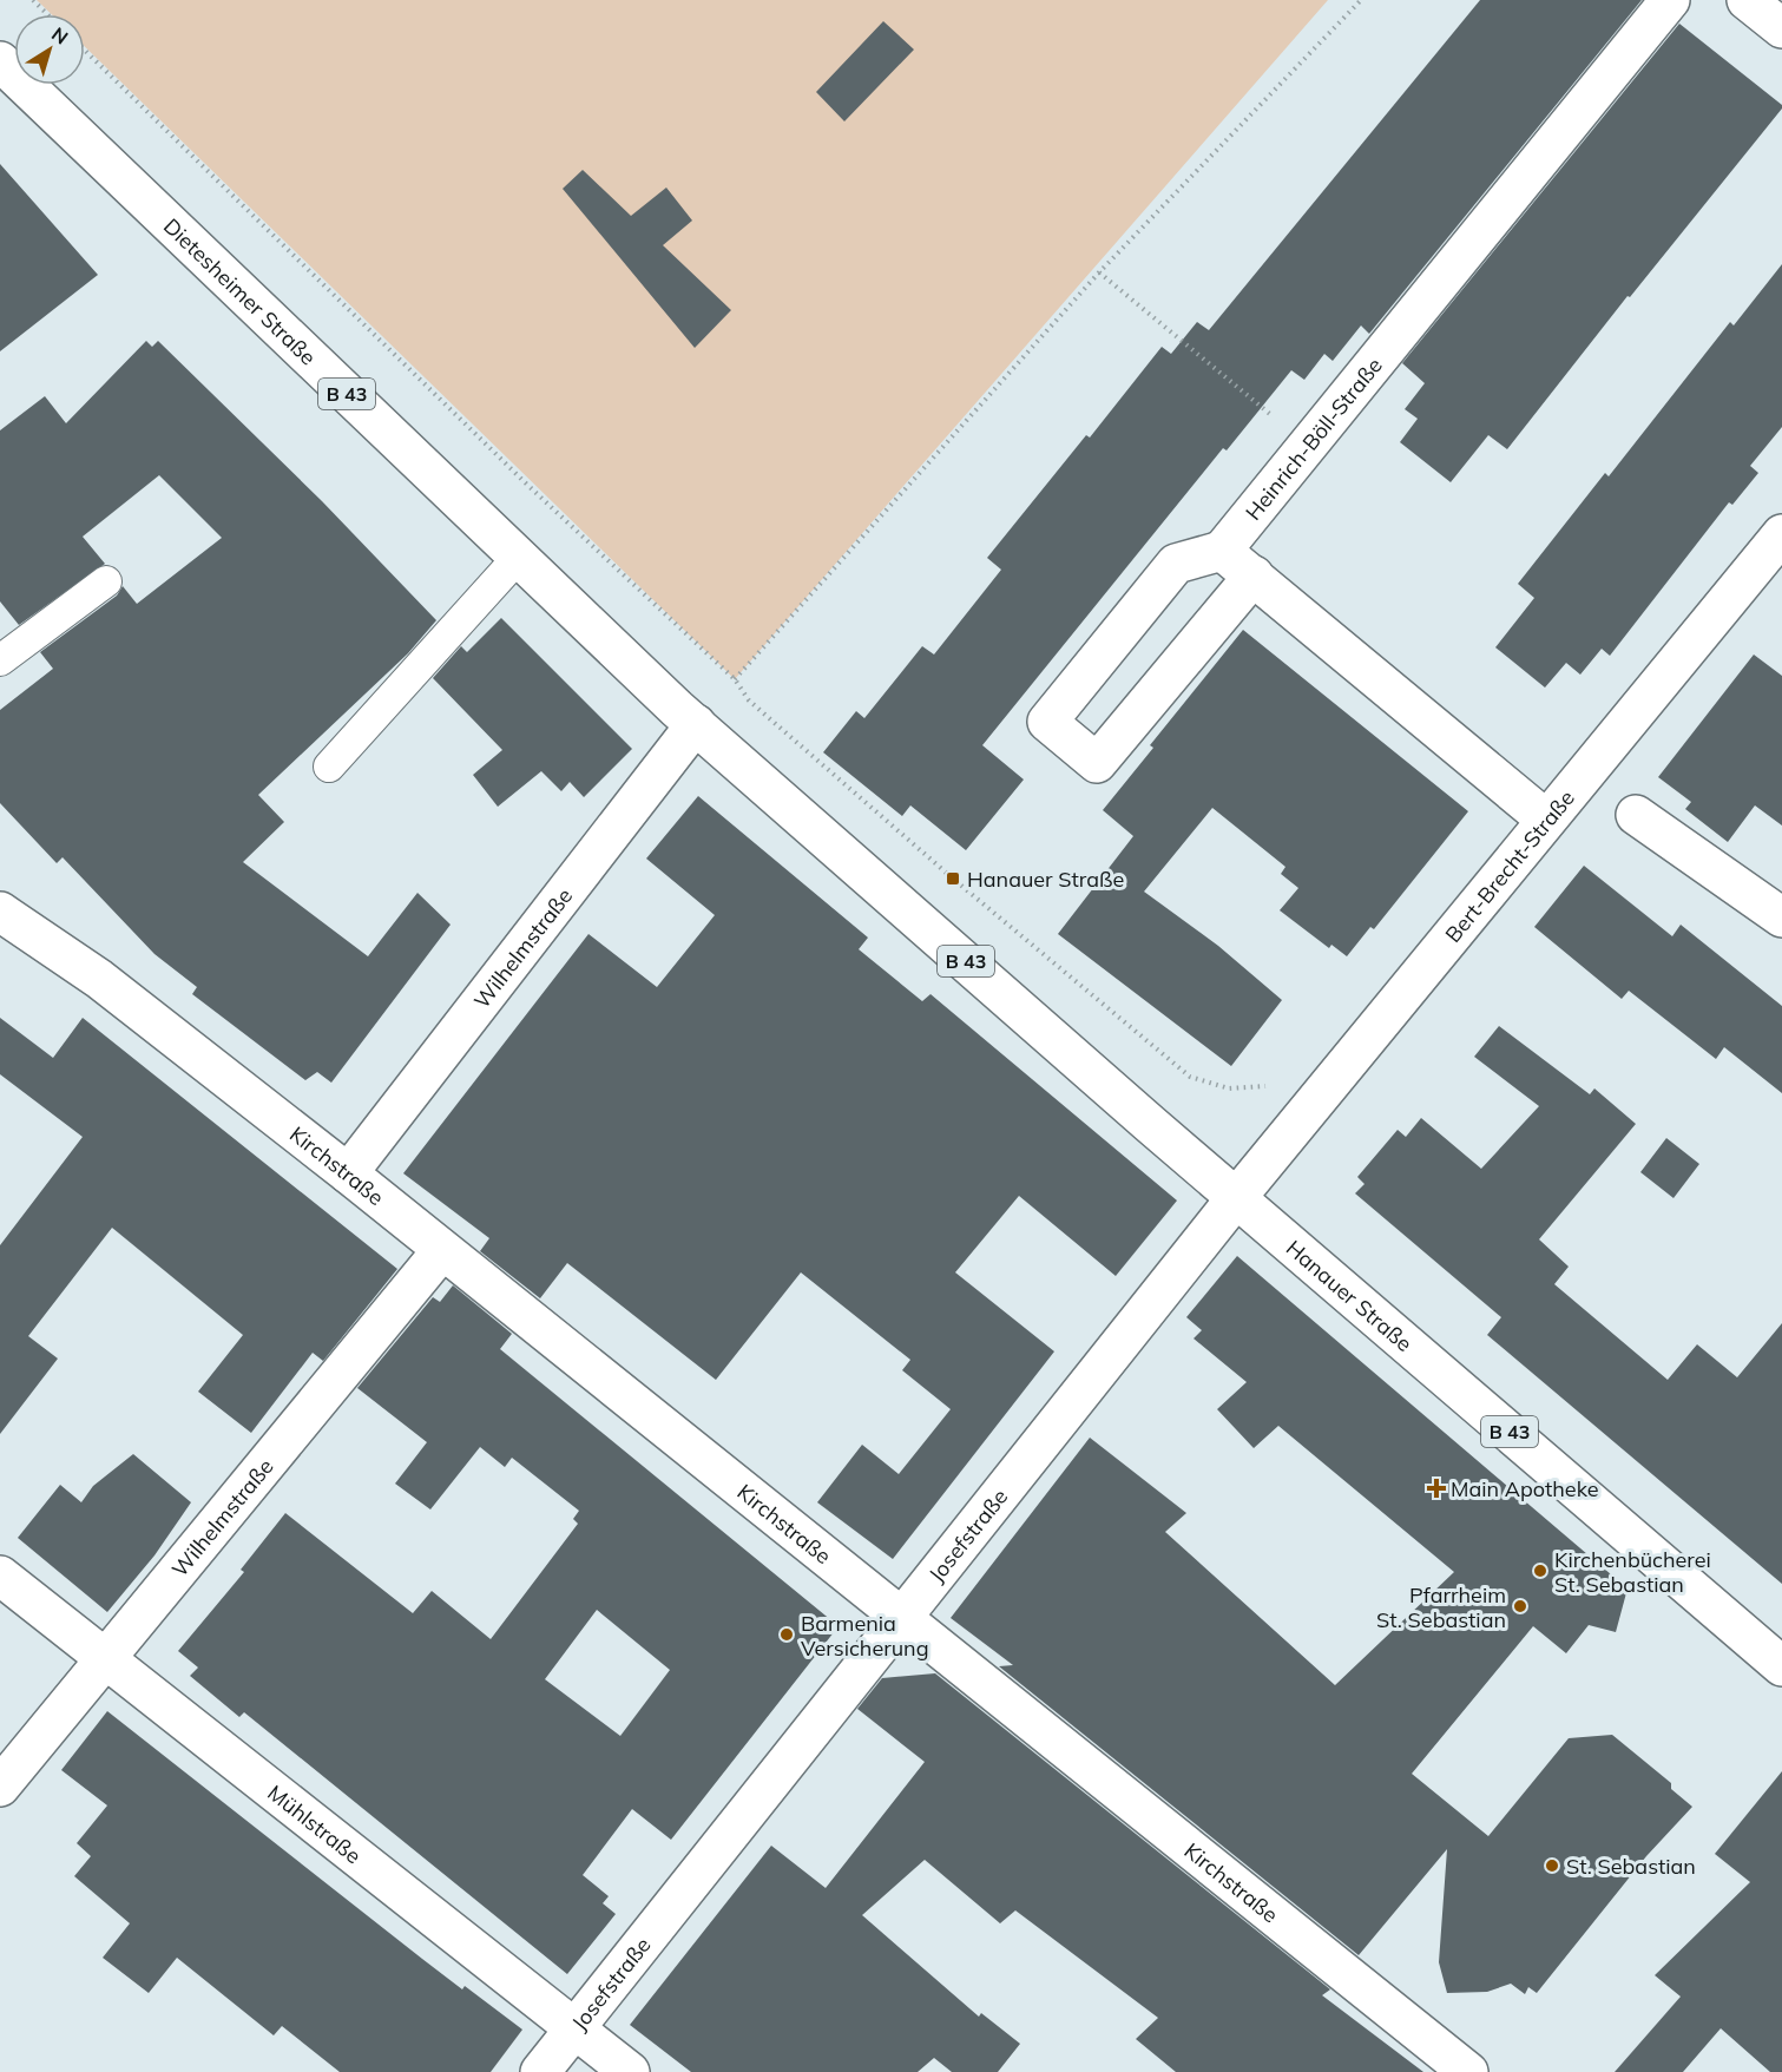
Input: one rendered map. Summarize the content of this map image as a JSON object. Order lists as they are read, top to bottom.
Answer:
{
  "streets": {
    "street": [
      "Dietesheimer Straße",
      "B 43",
      "Heinrich-Böll-Straße",
      "Bert-Brecht-Straße",
      "Wilhelmstraße",
      "Kirchstraße",
      "Hanauer Straße",
      "Josefstraße",
      "Mühlstraße"
    ]
  },
  "crossings": [
    ["Dietesheimer Straße", "Wilhelmstraße"],
    ["Dietesheimer Straße", "Hanauer Straße"],
    ["Bert-Brecht-Straße", "Hanauer Straße"],
    ["Bert-Brecht-Straße", "Josefstraße"],
    ["Wilhelmstraße", "Kirchstraße"],
    ["Wilhelmstraße", "Hanauer Straße"],
    ["Wilhelmstraße", "Mühlstraße"],
    ["Kirchstraße", "Josefstraße"],
    ["Hanauer Straße", "Josefstraße"],
    ["Josefstraße", "Mühlstraße"]
  ],
  "places": {
    "transit": ["Hanauer Straße"],
    "health": ["Main Apotheke"],
    "other": [
      "Kirchenbücherei St. Sebastian",
      "Pfarrheim St. Sebastian",
      "Barmenia Versicherung",
      "St. Sebastian"
    ]
  },
  "north": "top right"
}
